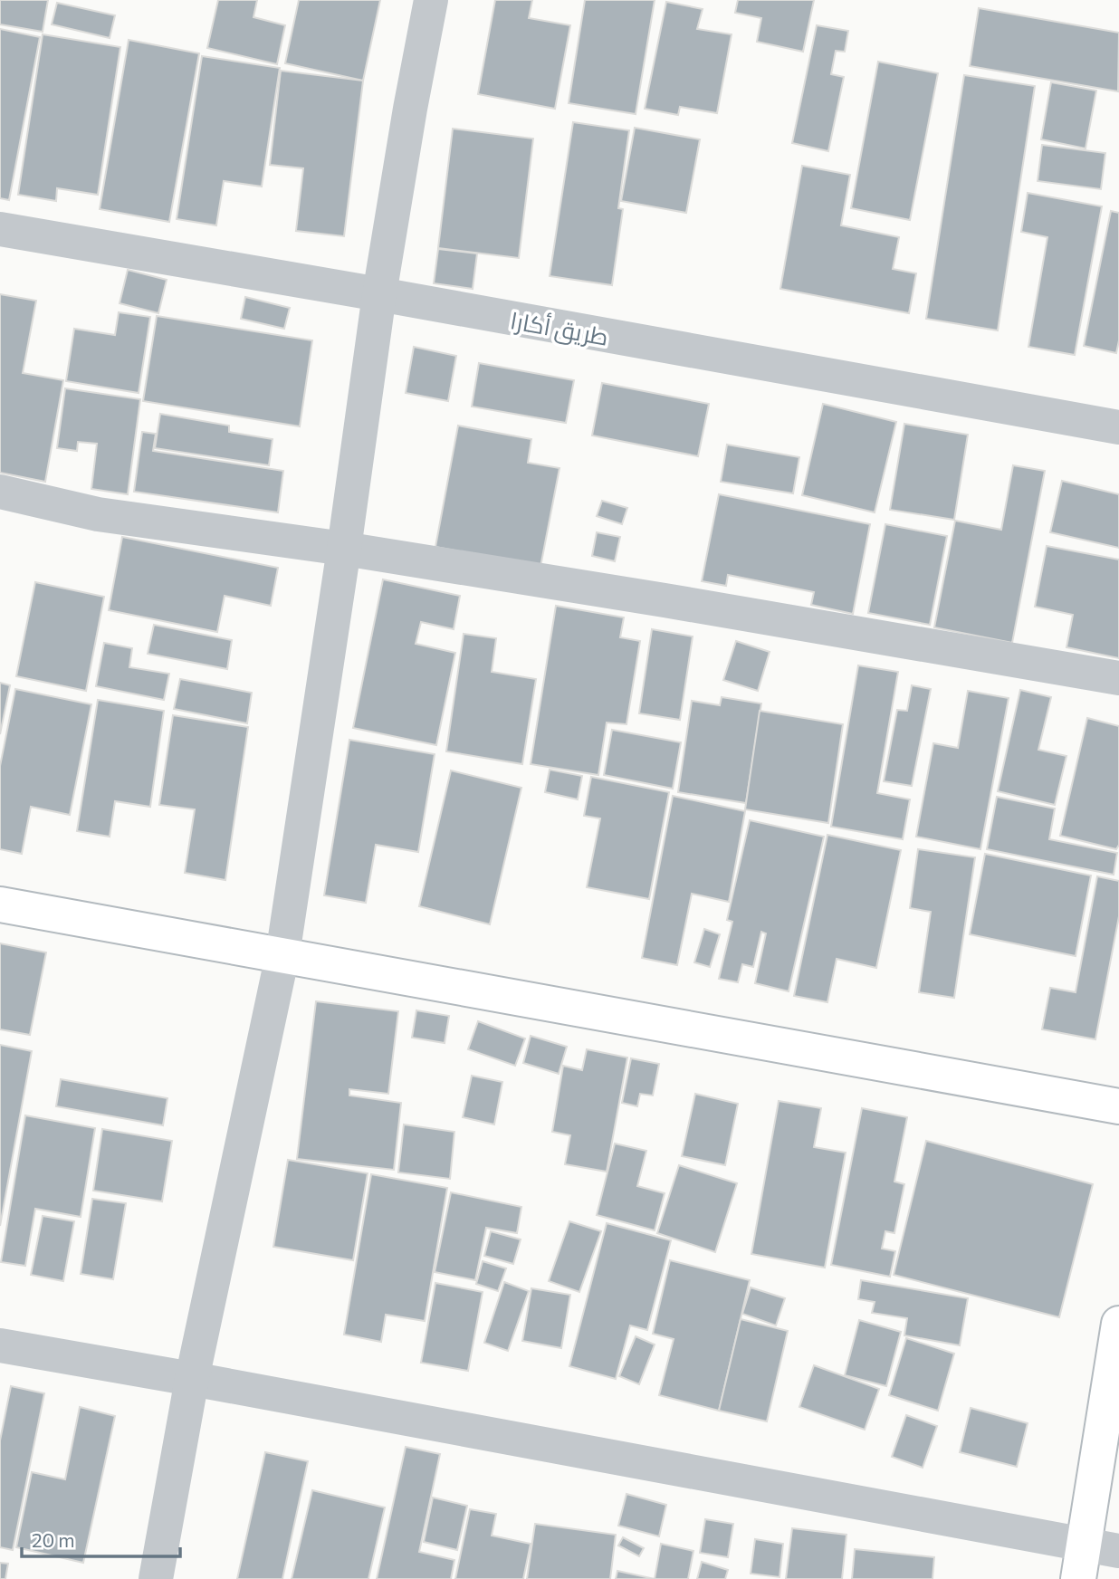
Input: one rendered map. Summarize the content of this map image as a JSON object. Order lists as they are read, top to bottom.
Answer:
{
  "streets": {
    "street": ["طريق أكارا"]
  },
  "scale_bar": "20 m"
}
